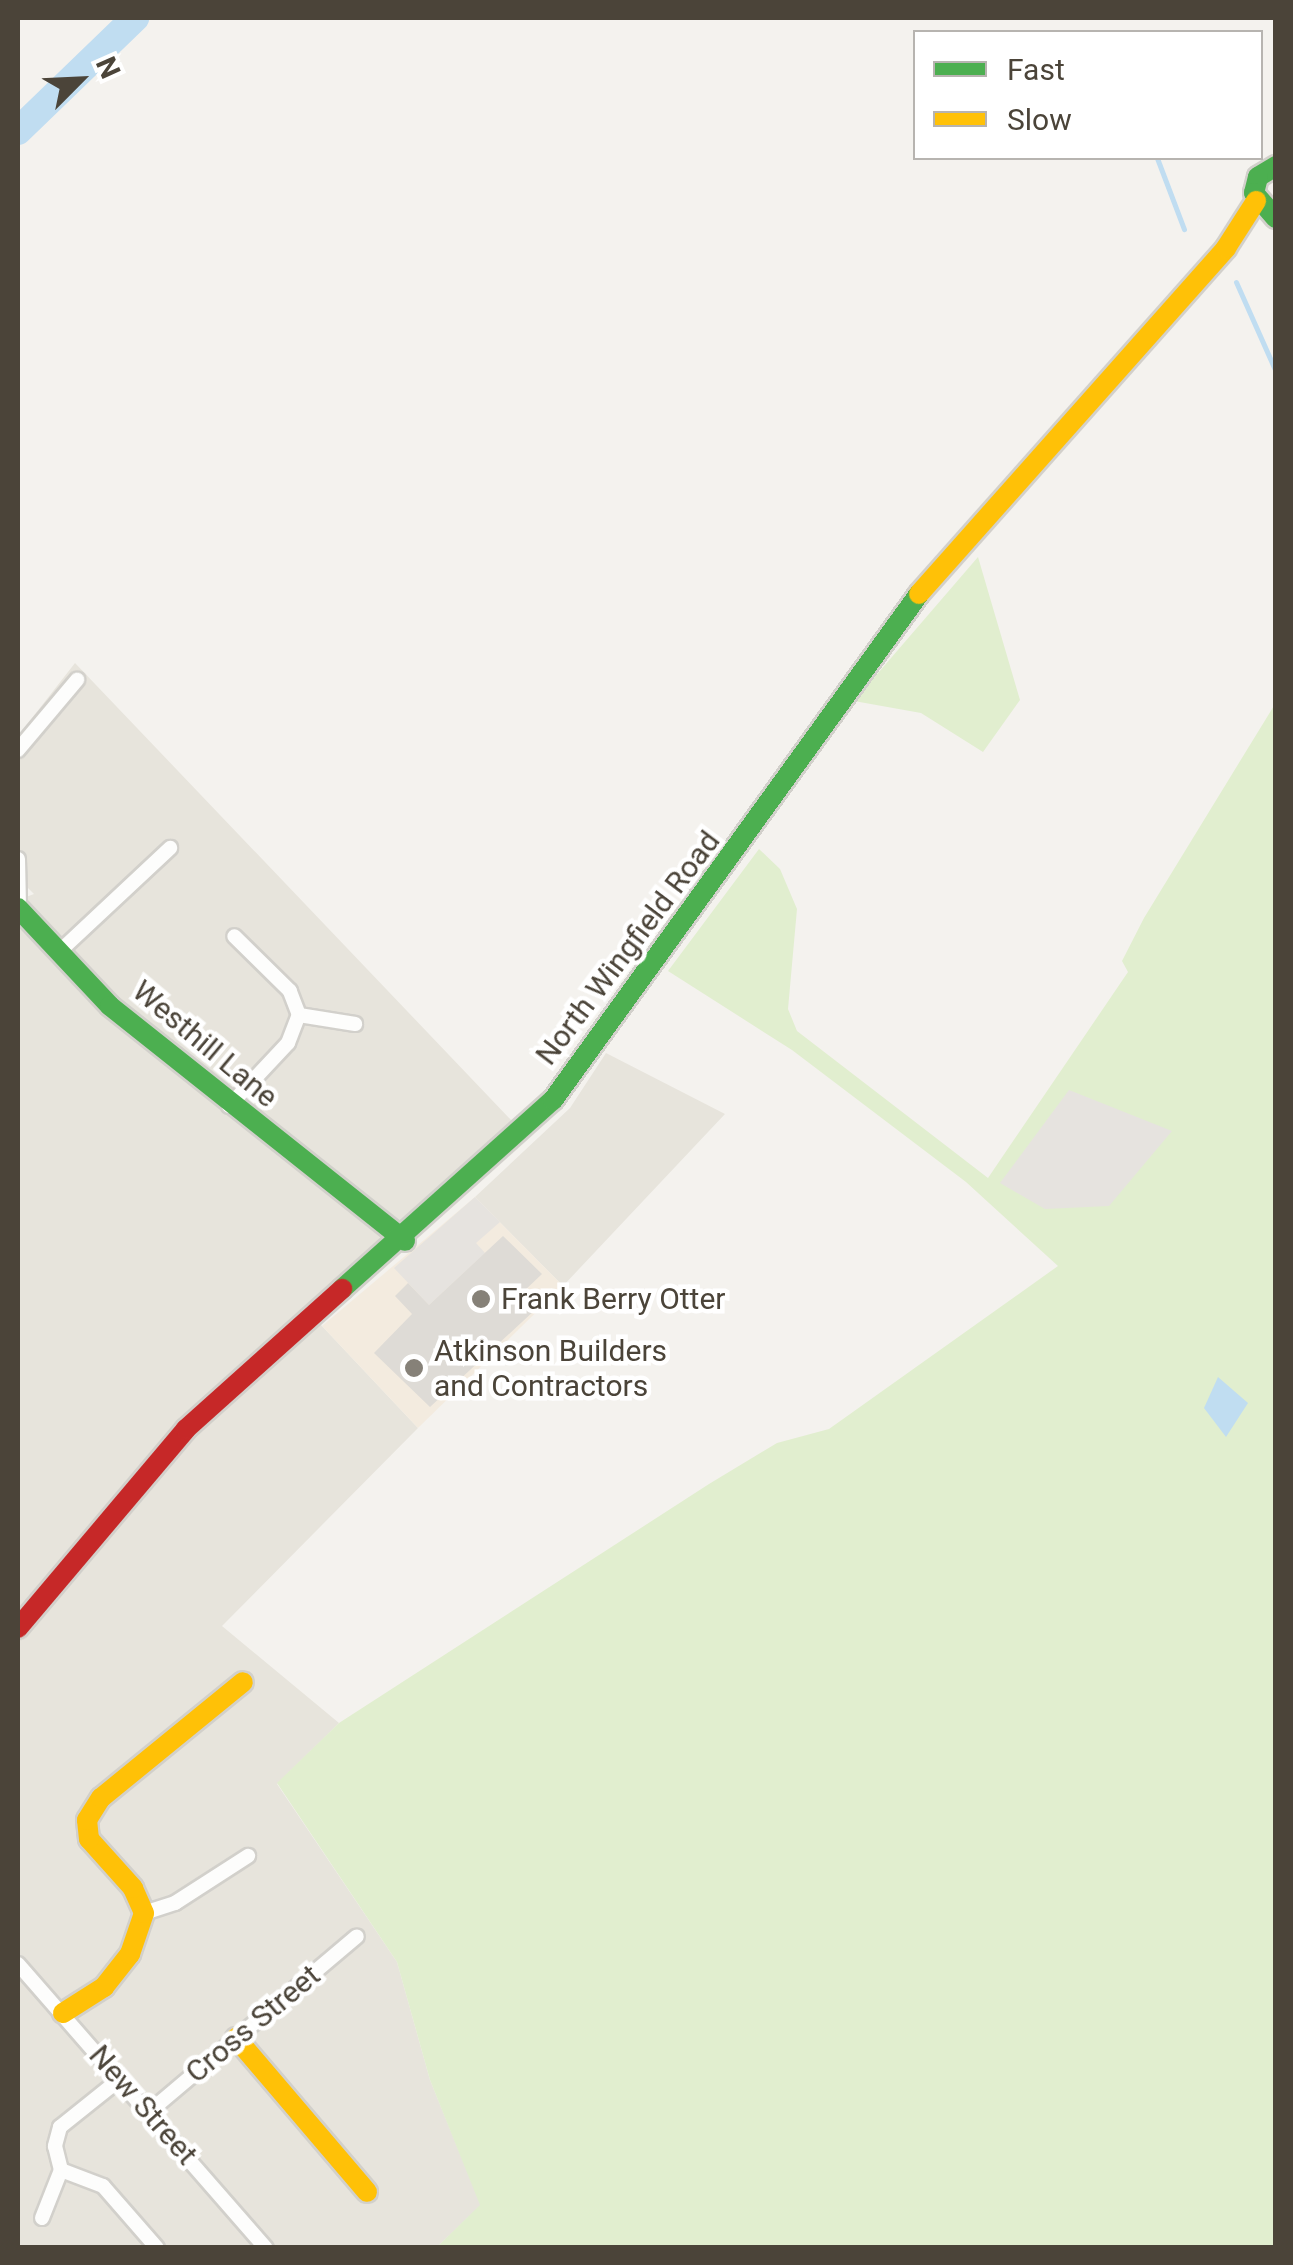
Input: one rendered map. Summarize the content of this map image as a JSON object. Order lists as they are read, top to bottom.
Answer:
{
  "streets": {
    "main road": ["North Wingfield Road", "Westhill Lane"],
    "street": ["Cross Street", "New Street"]
  },
  "crossings": [
    ["North Wingfield Road", "Westhill Lane"],
    ["Cross Street", "New Street"]
  ],
  "places": ["Frank Berry Otter", "Atkinson Builders and Contractors"],
  "legend": ["Fast", "Slow"],
  "north": "top right"
}
